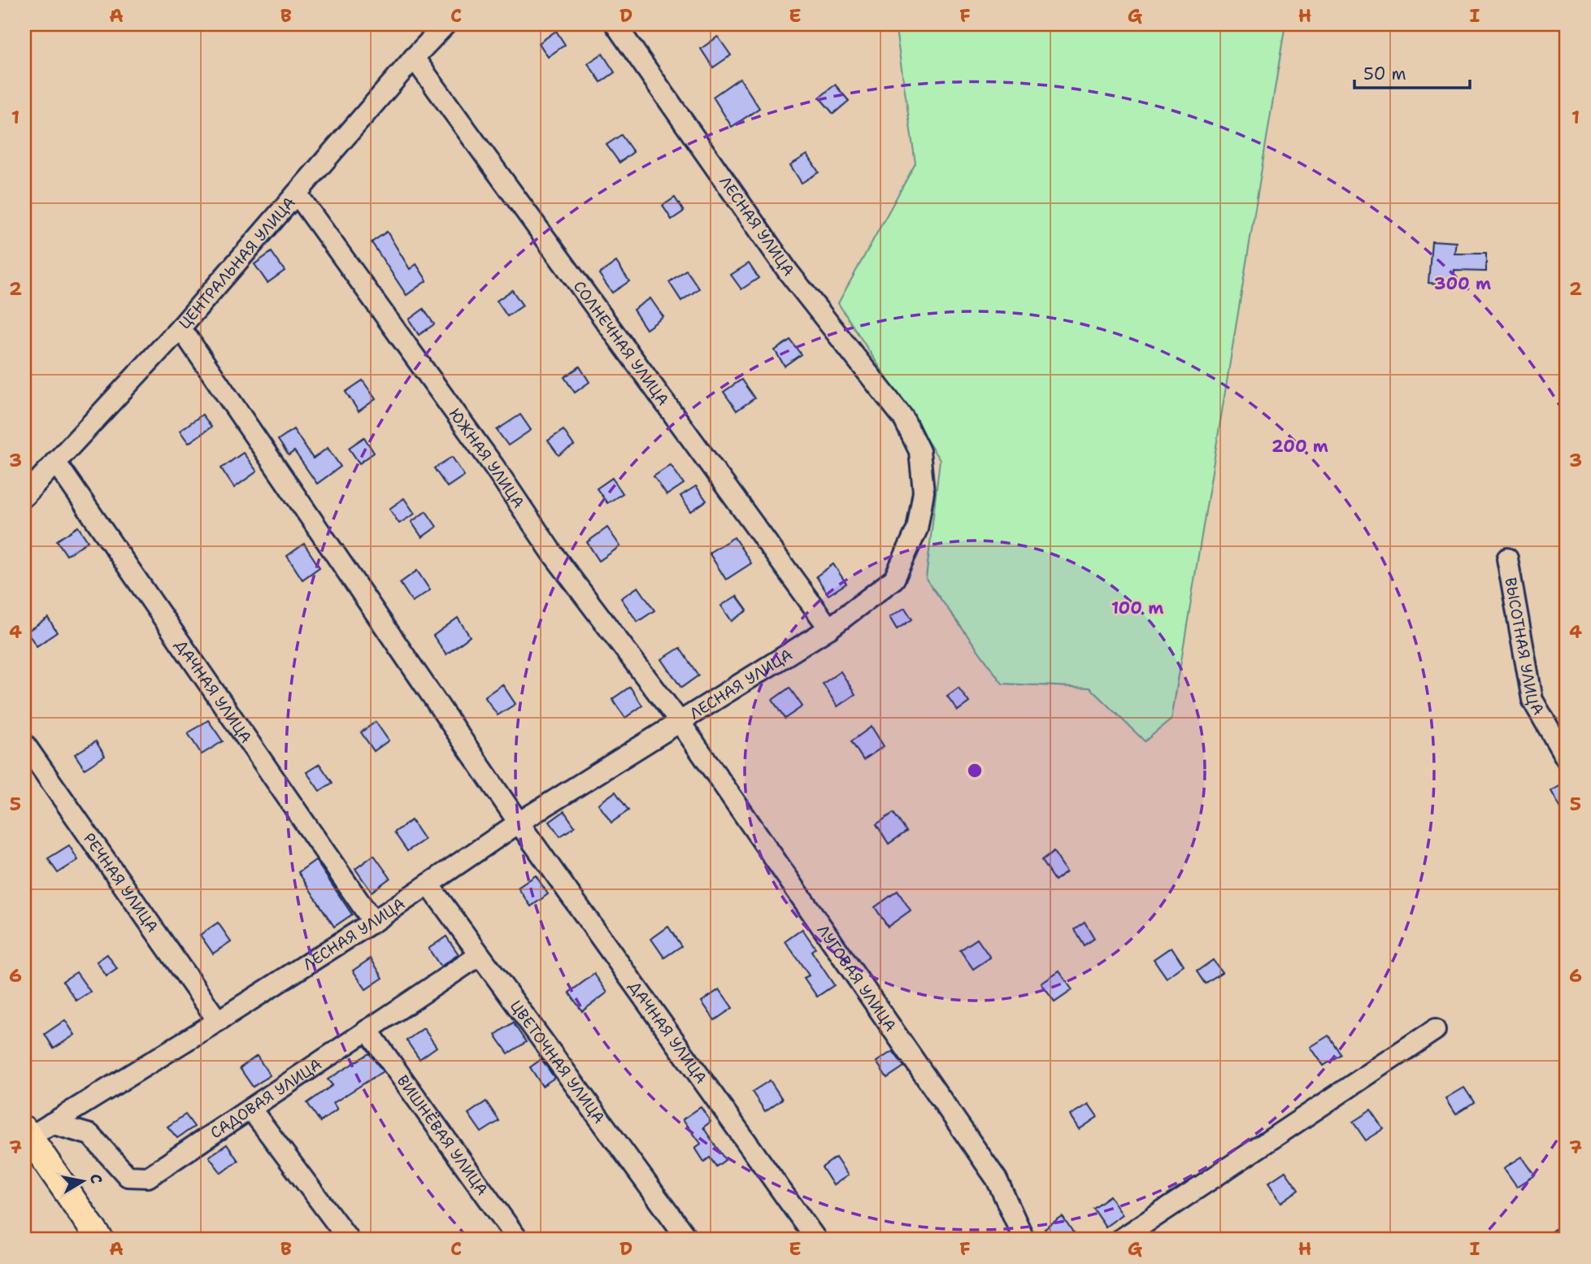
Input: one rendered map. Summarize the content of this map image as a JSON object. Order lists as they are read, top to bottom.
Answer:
{
  "streets": {
    "street": [
      "ЛЕСНАЯ УЛИЦА",
      "ЦЕНТРАЛЬНАЯ УЛИЦА",
      "СОЛНЕЧНАЯ УЛИЦА",
      "ЮЖНАЯ УЛИЦА",
      "ВЫСОТНАЯ УЛИЦА",
      "ДАЧНАЯ УЛИЦА",
      "РЕЧНАЯ УЛИЦА",
      "ЛУГОВАЯ УЛИЦА",
      "ЦВЕТОЧНАЯ УЛИЦА",
      "САДОВАЯ УЛИЦА",
      "ВИШНЁВАЯ УЛИЦА"
    ]
  },
  "crossings": [
    ["ЛЕСНАЯ УЛИЦА", "СОЛНЕЧНАЯ УЛИЦА"],
    ["ЛЕСНАЯ УЛИЦА", "ЮЖНАЯ УЛИЦА"],
    ["ЛЕСНАЯ УЛИЦА", "ДАЧНАЯ УЛИЦА"],
    ["ЛЕСНАЯ УЛИЦА", "РЕЧНАЯ УЛИЦА"],
    ["ЛЕСНАЯ УЛИЦА", "ЛУГОВАЯ УЛИЦА"],
    ["ЛЕСНАЯ УЛИЦА", "ЦВЕТОЧНАЯ УЛИЦА"],
    ["ЛЕСНАЯ УЛИЦА", "САДОВАЯ УЛИЦА"],
    ["ЦЕНТРАЛЬНАЯ УЛИЦА", "СОЛНЕЧНАЯ УЛИЦА"],
    ["ЦЕНТРАЛЬНАЯ УЛИЦА", "ЮЖНАЯ УЛИЦА"],
    ["ЦЕНТРАЛЬНАЯ УЛИЦА", "ДАЧНАЯ УЛИЦА"],
    ["ЮЖНАЯ УЛИЦА", "ЛУГОВАЯ УЛИЦА"],
    ["ЦВЕТОЧНАЯ УЛИЦА", "САДОВАЯ УЛИЦА"],
    ["САДОВАЯ УЛИЦА", "ВИШНЁВАЯ УЛИЦА"]
  ],
  "scale_bar": "50 m",
  "north": "right",
  "grid": {
    "columns": [
      "A",
      "B",
      "C",
      "D",
      "E",
      "F",
      "G",
      "H",
      "I"
    ],
    "rows": [
      "1",
      "2",
      "3",
      "4",
      "5",
      "6",
      "7"
    ]
  },
  "rings": ["300 m", "200 m", "100 m"]
}
